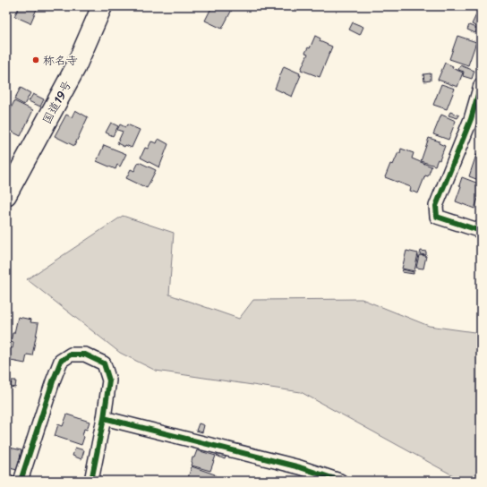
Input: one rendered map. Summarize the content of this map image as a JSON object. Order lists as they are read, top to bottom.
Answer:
{
  "streets": {
    "highway": ["国道19号"]
  },
  "places": ["称名寺"]
}
